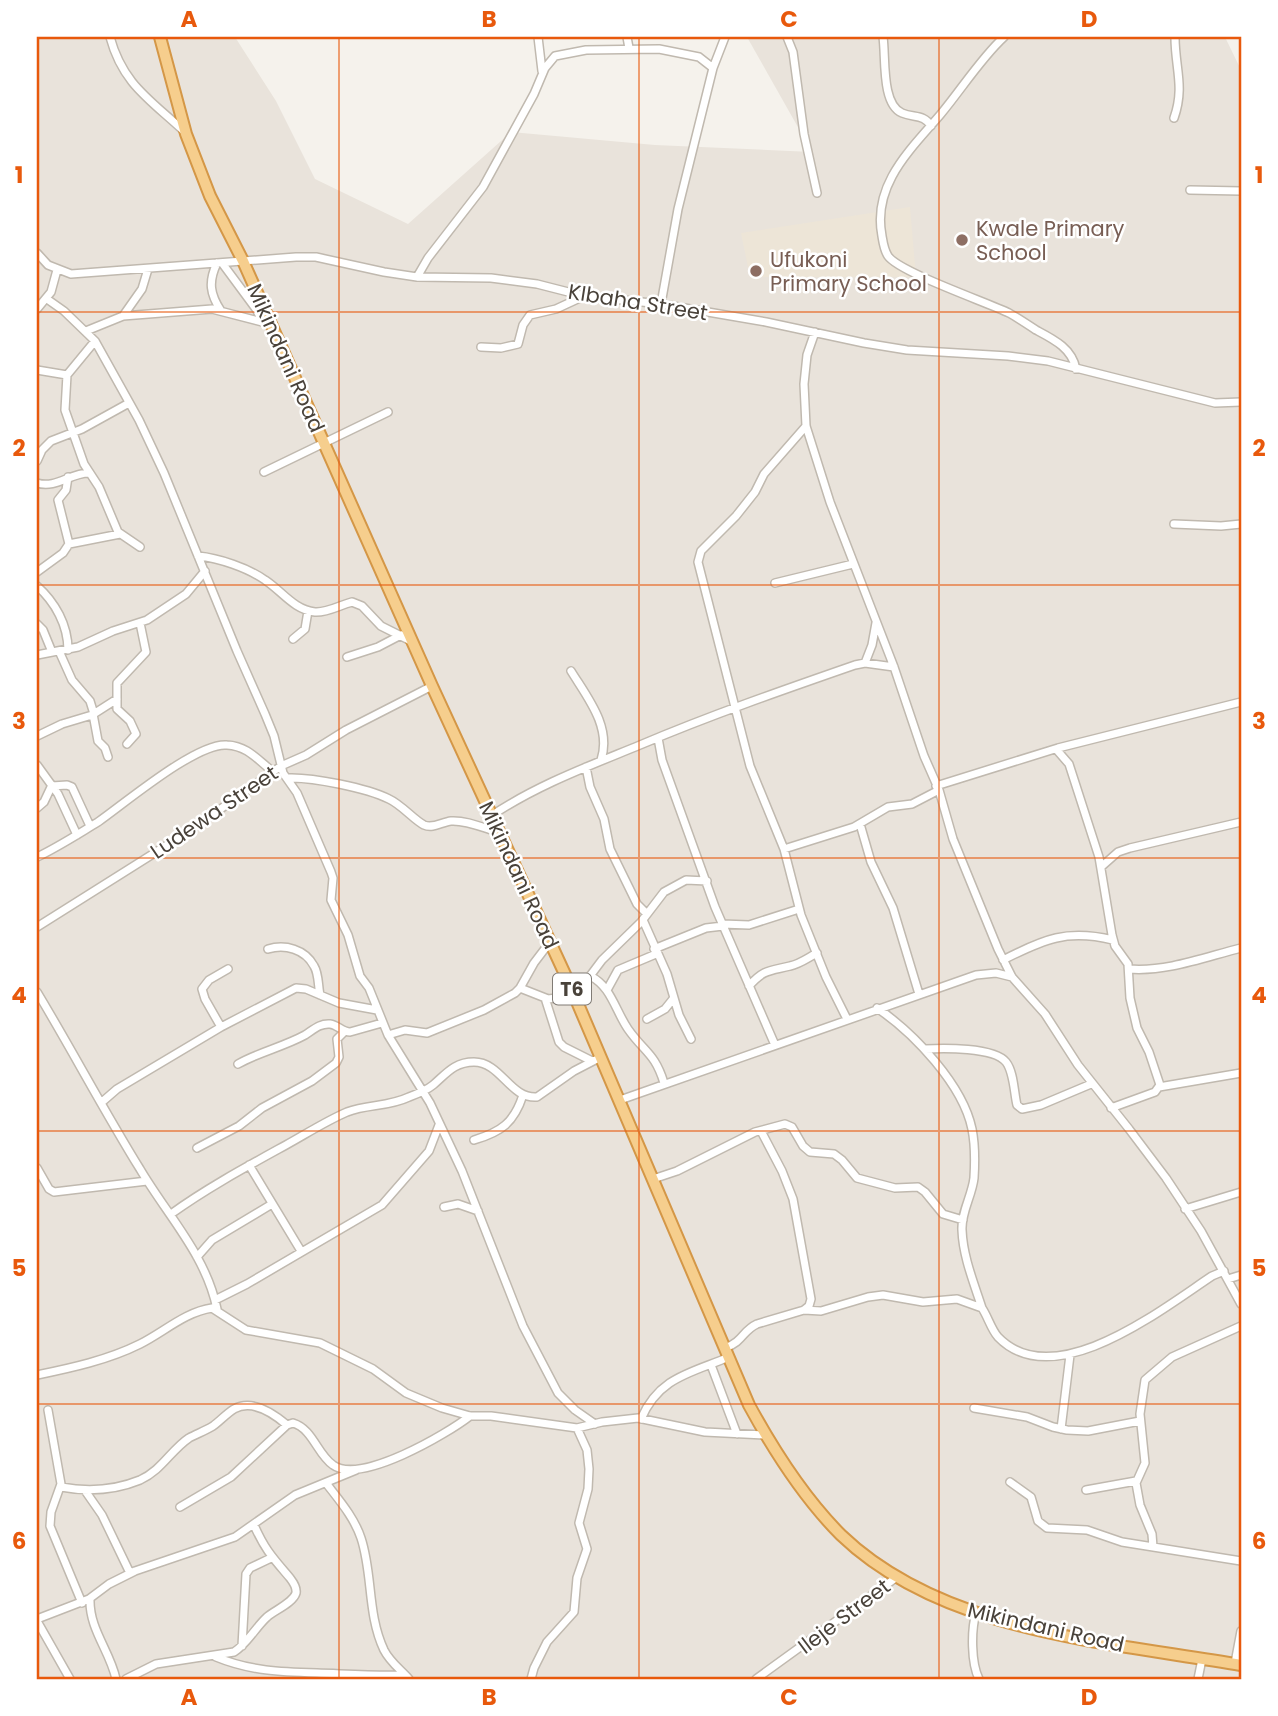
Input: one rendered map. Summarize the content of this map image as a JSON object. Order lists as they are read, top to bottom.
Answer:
{
  "streets": {
    "highway": ["Mikindani Road", "T6"],
    "street": ["KIbaha Street", "Ludewa Street", "Ileje Street"]
  },
  "crossings": [
    ["KIbaha Street", "Mikindani Road"],
    ["Mikindani Road", "Ludewa Street"],
    ["Mikindani Road", "Ileje Street"]
  ],
  "places": ["Kwale Primary School", "Ufukoni Primary School"],
  "grid": {
    "columns": [
      "A",
      "B",
      "C",
      "D"
    ],
    "rows": [
      "1",
      "2",
      "3",
      "4",
      "5",
      "6"
    ]
  }
}
